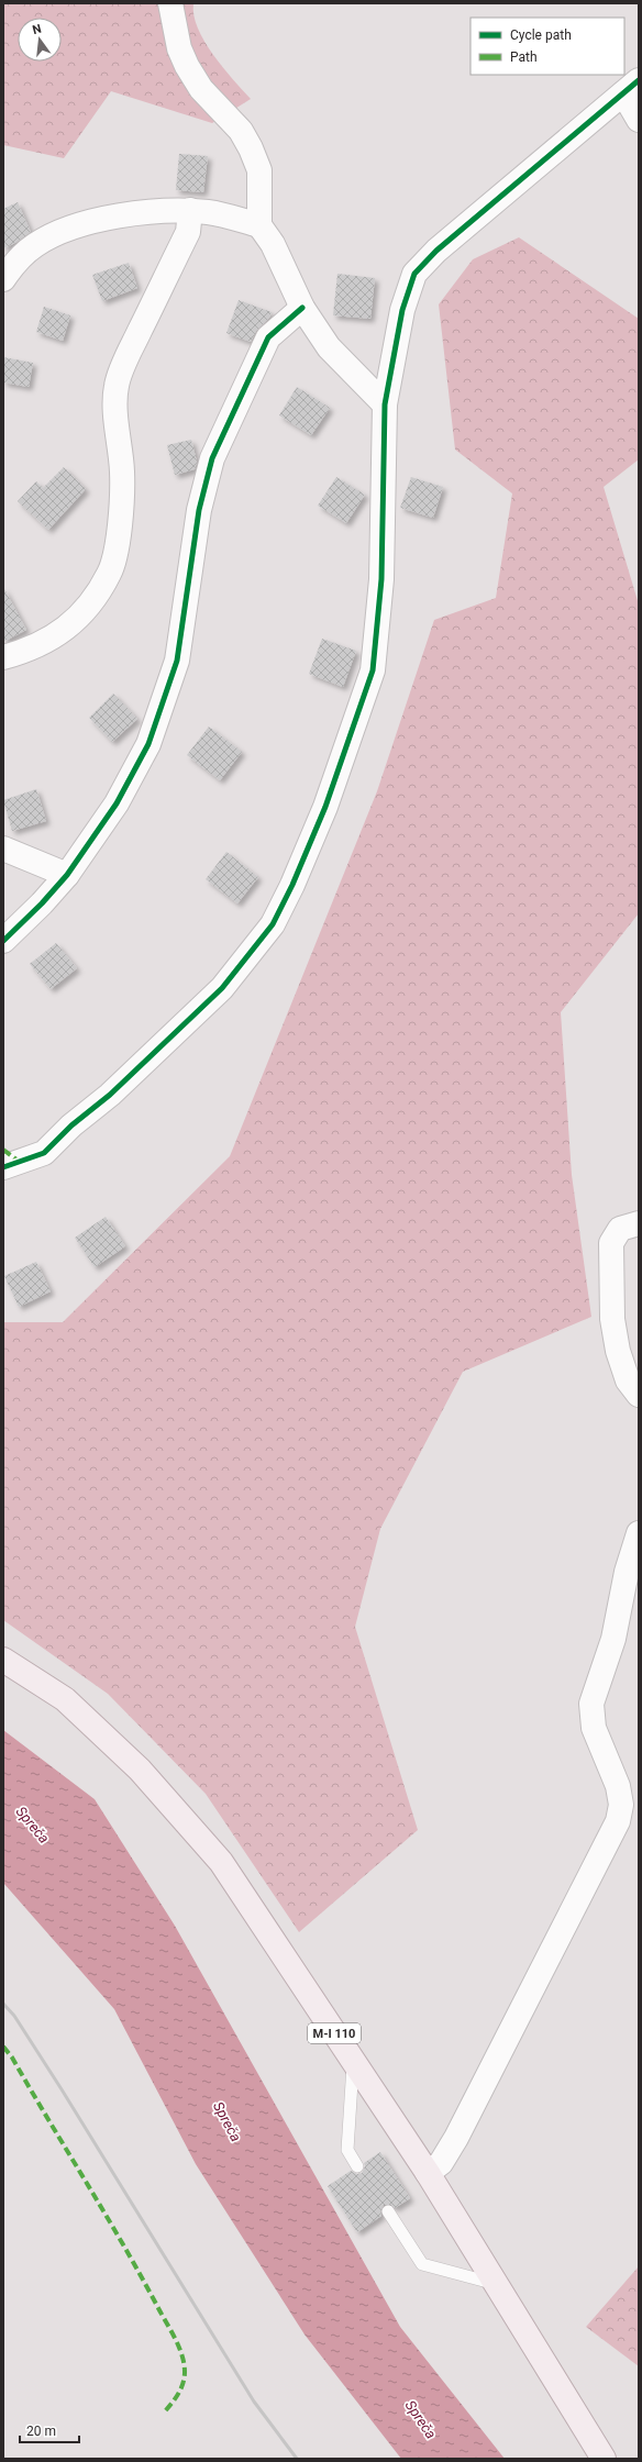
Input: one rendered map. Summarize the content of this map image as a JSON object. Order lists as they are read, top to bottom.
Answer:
{
  "streets": {
    "main road": ["M-I 110"]
  },
  "water": ["Spreča"],
  "legend": ["Cycle path", "Path"],
  "scale_bar": "20 m",
  "north": "top"
}
